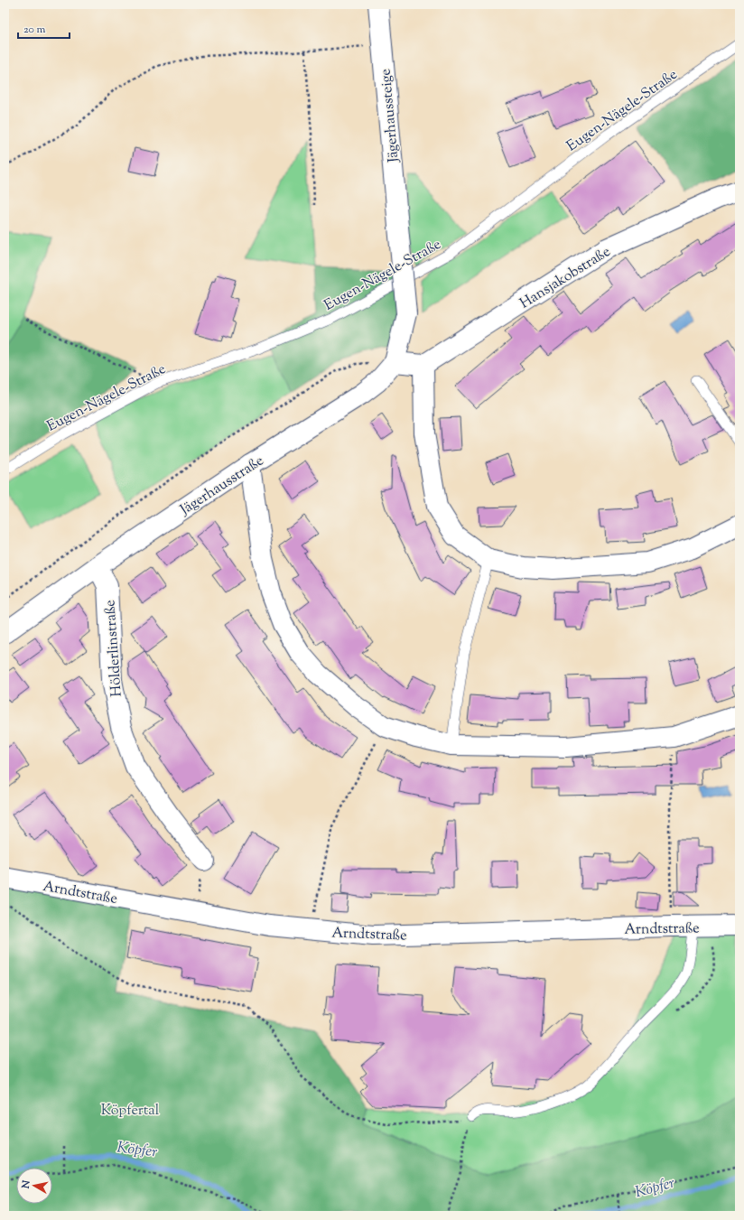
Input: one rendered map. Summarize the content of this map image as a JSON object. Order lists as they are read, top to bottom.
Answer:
{
  "streets": {
    "street": [
      "Jägerhaussteige",
      "Hansjakobstraße",
      "Jägerhausstraße",
      "Hölderlinstraße",
      "Arndtstraße"
    ],
    "lane": ["Eugen-Nägele-Straße"]
  },
  "crossings": [
    ["Jägerhaussteige", "Jägerhausstraße"],
    ["Jägerhausstraße", "Hölderlinstraße"]
  ],
  "water": ["Köpfer"],
  "parks": ["Köpfertal"],
  "scale_bar": "20 m",
  "north": "left"
}
